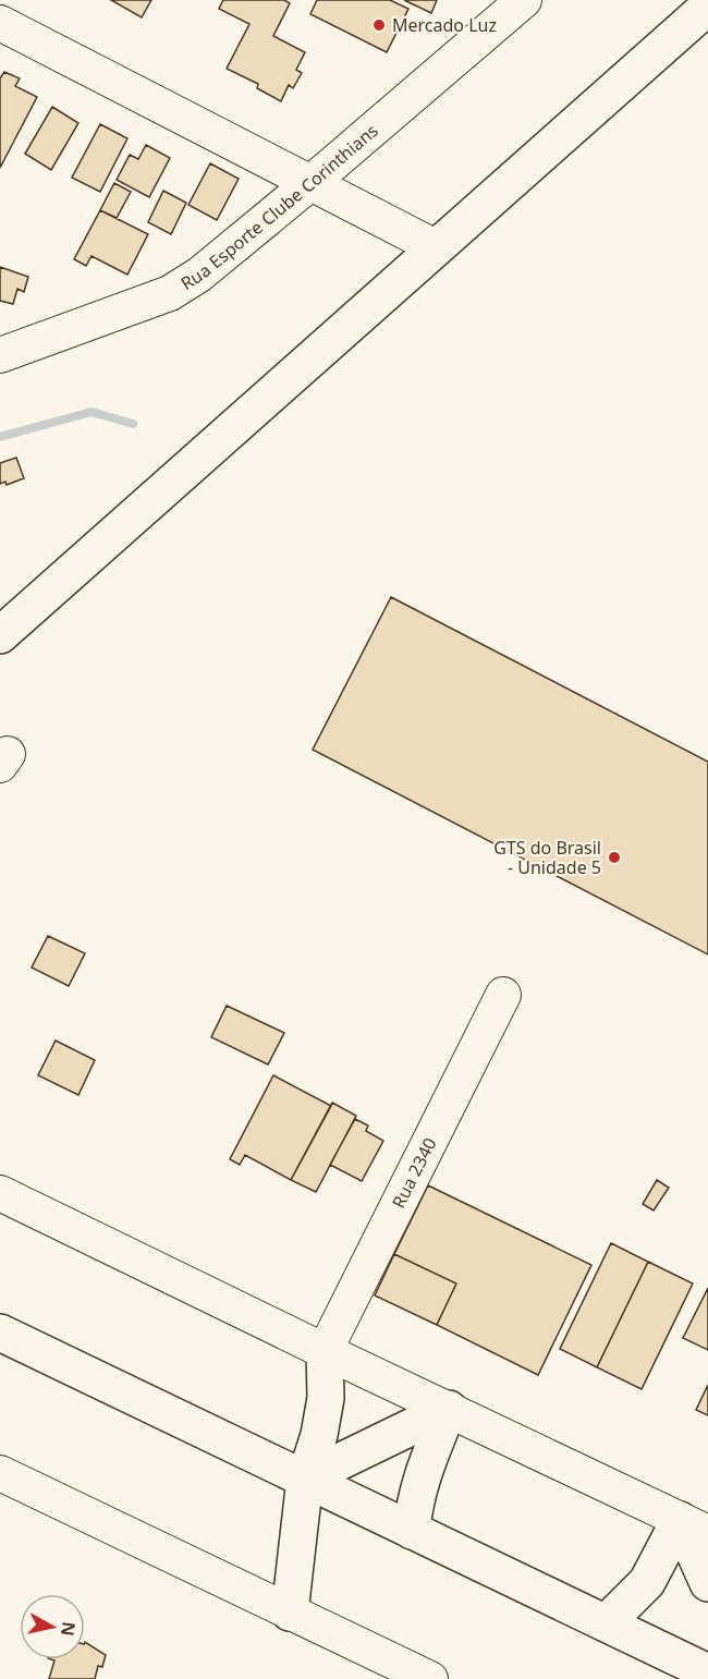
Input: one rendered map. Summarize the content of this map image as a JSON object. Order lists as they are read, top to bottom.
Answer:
{
  "streets": {
    "street": ["Rua Esporte Clube Corinthians", "Rua 2340"]
  },
  "places": ["Mercado Luz", "GTS do Brasil - Unidade 5"],
  "north": "right"
}
